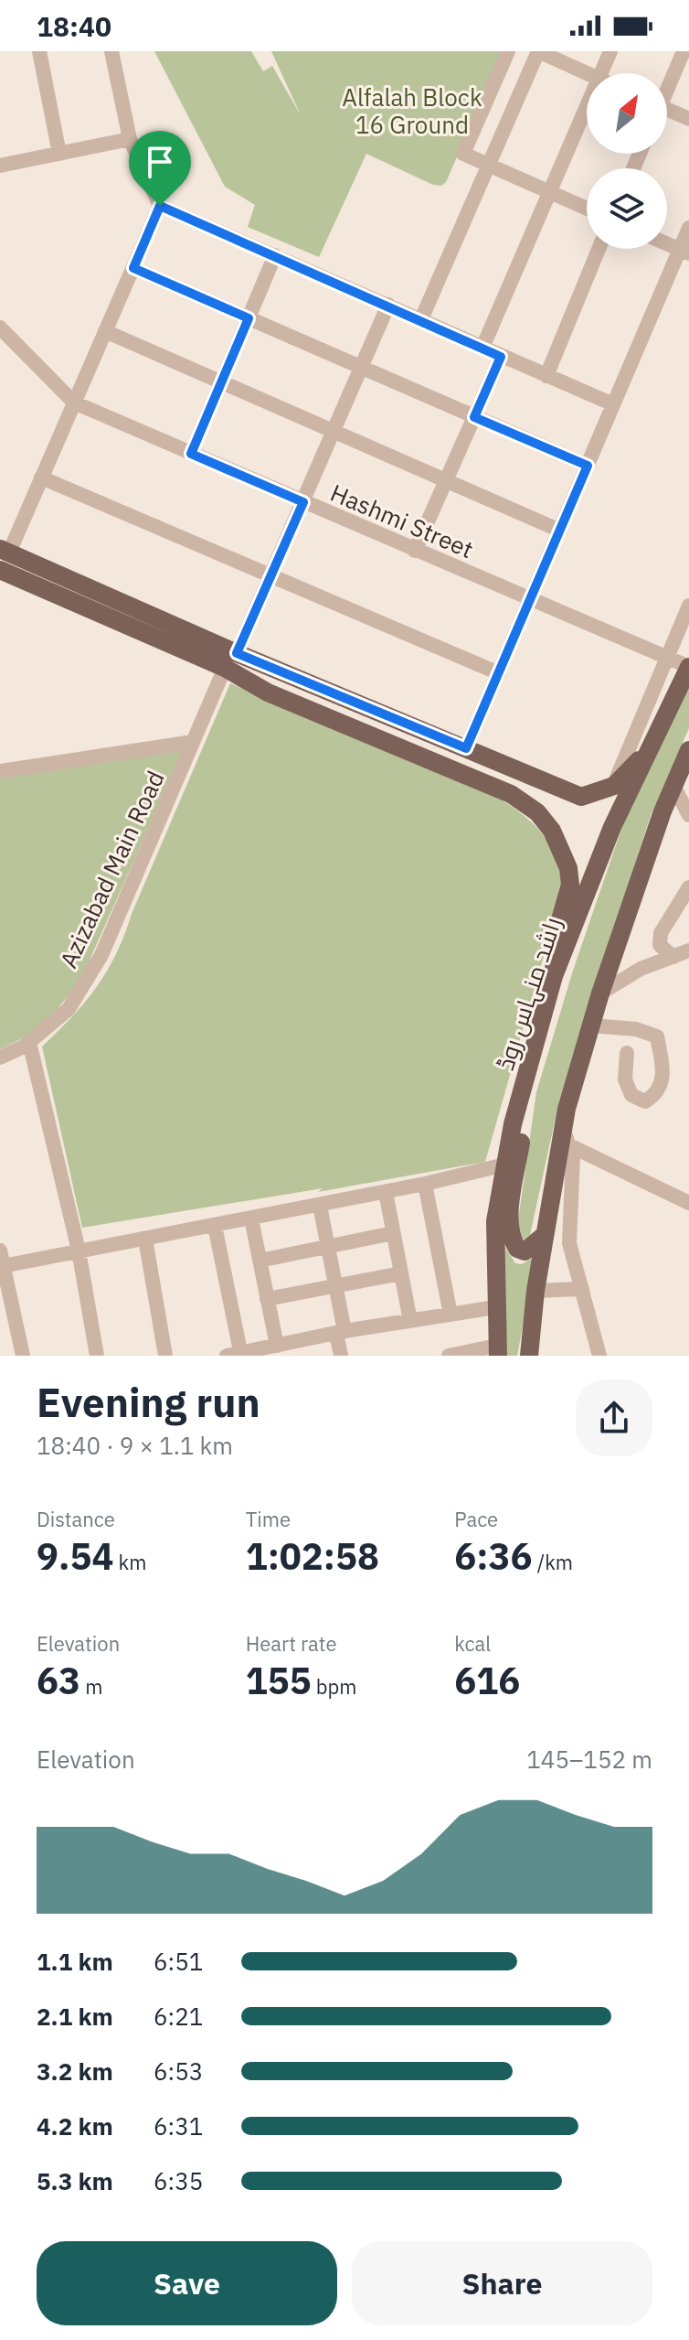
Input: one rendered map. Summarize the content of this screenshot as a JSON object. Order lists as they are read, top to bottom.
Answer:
{
  "streets": {
    "main road": ["راشد منہاس روڈ"],
    "street": ["Hashmi Street", "Azizabad Main Road"]
  },
  "crossings": [
    ["Hashmi Street", "Azizabad Main Road"],
    ["Hashmi Street", "راشد منہاس روڈ"]
  ],
  "parks": ["Alfalah Block 16 Ground"],
  "north": "top right",
  "page": {
    "status": "18:40",
    "heading": ["Evening run", "18:40 · 9 × 1.1 km"],
    "stats": [
      ["Distance", "9.54 km"],
      ["Time", "1:02:58"],
      ["Pace", "6:36 /km"],
      ["Elevation", "63 m"],
      ["Heart rate", "155 bpm"],
      ["kcal", "616"]
    ],
    "chart": ["Elevation", "145–152 m"],
    "list": [
      {
        "name": "1.1 km",
        "note": "6:51"
      },
      {
        "name": "2.1 km",
        "note": "6:21"
      },
      {
        "name": "3.2 km",
        "note": "6:53"
      },
      {
        "name": "4.2 km",
        "note": "6:31"
      },
      {
        "name": "5.3 km",
        "note": "6:35"
      }
    ],
    "buttons": ["Save", "Share"]
  }
}
